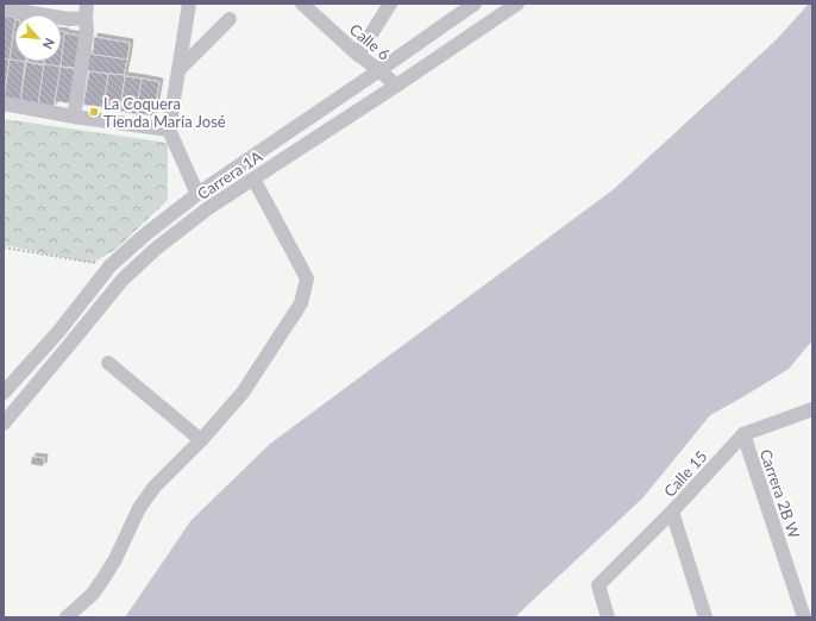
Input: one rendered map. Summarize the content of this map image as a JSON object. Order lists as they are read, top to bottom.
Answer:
{
  "streets": {
    "street": [
      "Calle 6",
      "Carrera 1A",
      "Calle 15",
      "Carrera 2B W"
    ]
  },
  "crossings": [
    ["Calle 6", "Carrera 1A"],
    ["Calle 15", "Carrera 2B W"]
  ],
  "places": ["La Coquera Tienda María José"],
  "north": "bottom right"
}
